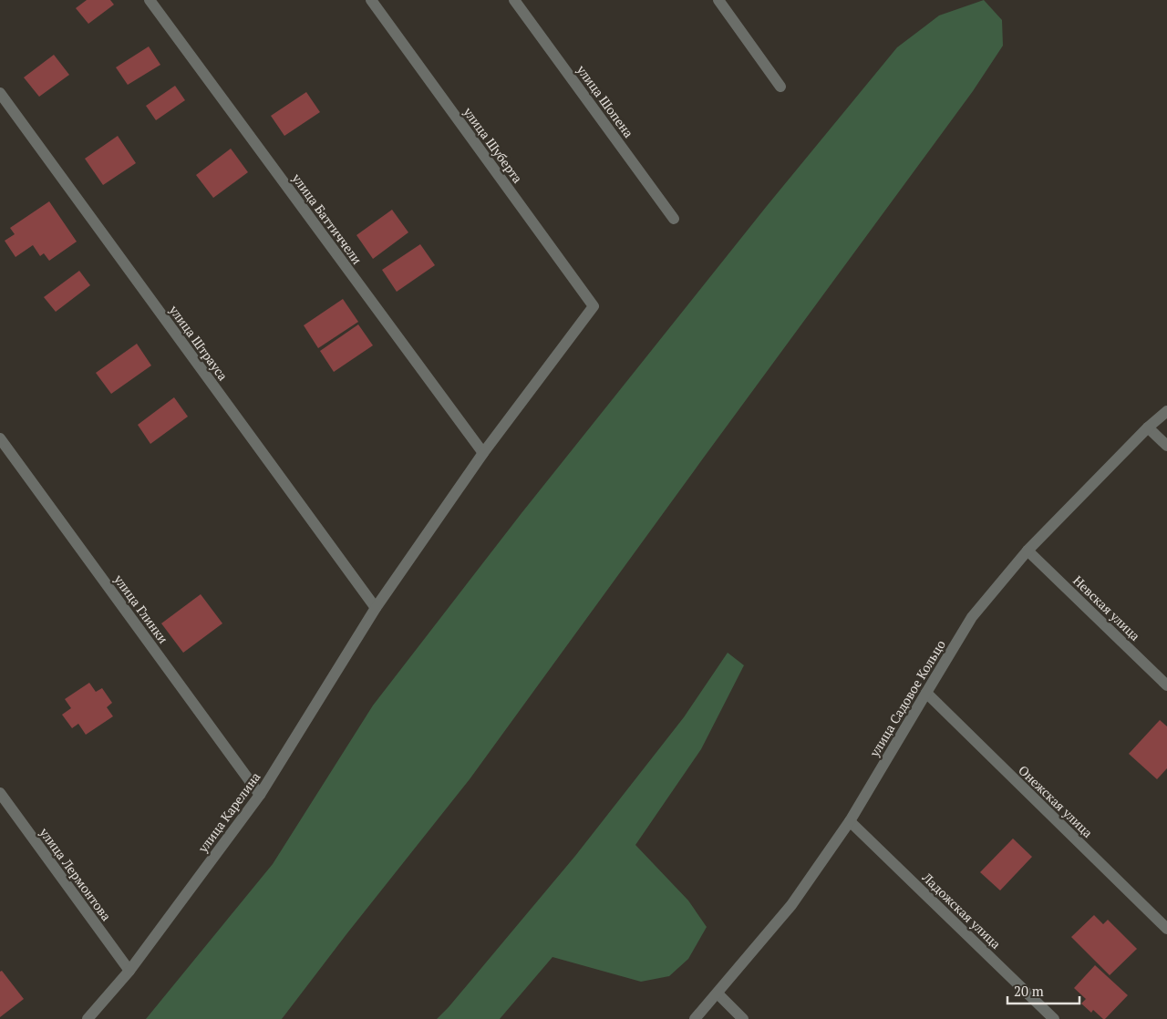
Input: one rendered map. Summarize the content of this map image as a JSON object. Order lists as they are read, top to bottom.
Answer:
{
  "streets": {
    "street": [
      "улица Шопена",
      "улица Шуберта",
      "улица Баттиччели",
      "улица Штрауса",
      "Невская улица",
      "улица Глинки",
      "улица Садовое Кольцо",
      "Онежская улица",
      "улица Карелина",
      "улица Лермонтова",
      "Ладожская улица"
    ]
  },
  "crossings": [
    ["улица Шуберта", "улица Карелина"],
    ["улица Баттиччели", "улица Карелина"],
    ["улица Штрауса", "улица Карелина"],
    ["Невская улица", "улица Садовое Кольцо"],
    ["улица Глинки", "улица Карелина"],
    ["улица Садовое Кольцо", "Онежская улица"],
    ["улица Садовое Кольцо", "Ладожская улица"],
    ["улица Карелина", "улица Лермонтова"]
  ],
  "scale_bar": "20 m"
}
